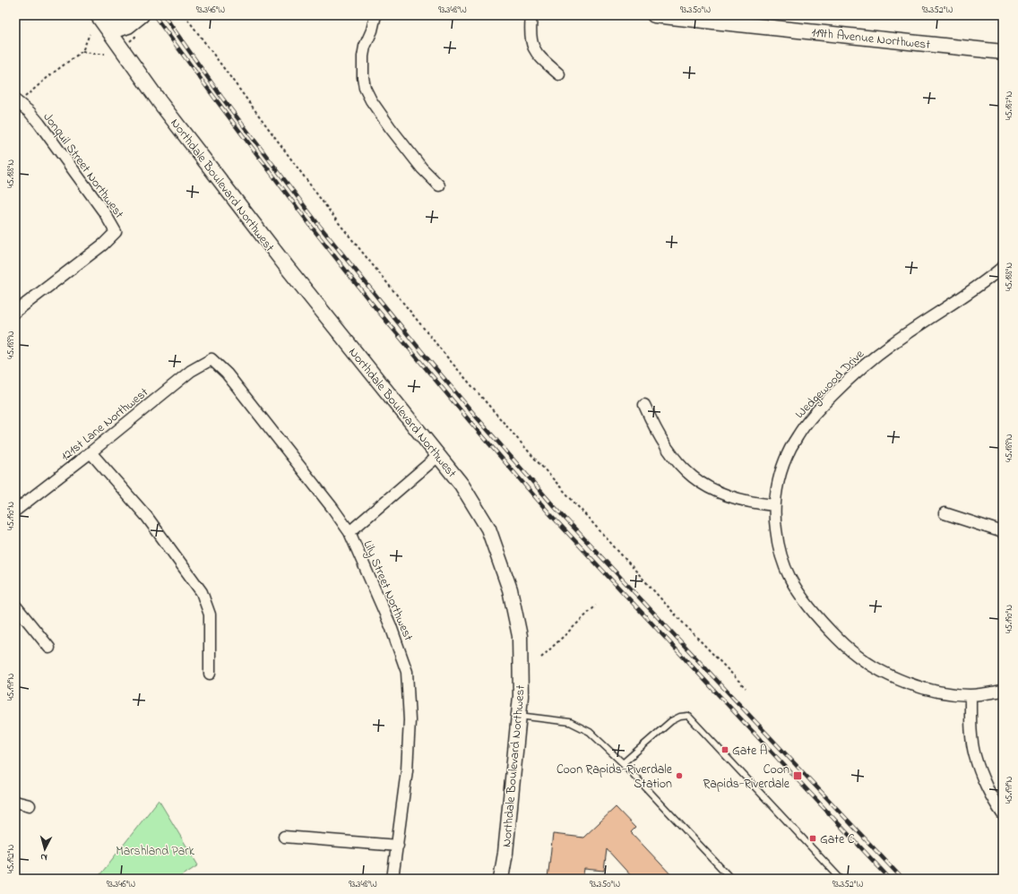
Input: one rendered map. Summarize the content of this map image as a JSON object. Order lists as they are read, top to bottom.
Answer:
{
  "streets": {
    "street": [
      "119th Avenue Northwest",
      "Jonquil Street Northwest",
      "Northdale Boulevard Northwest",
      "Wedgewood Drive",
      "121st Lane Northwest",
      "Lily Street Northwest"
    ]
  },
  "crossings": [
    ["121st Lane Northwest", "Lily Street Northwest"]
  ],
  "parks": ["Marshland Park"],
  "places": {
    "transit": ["Gate A", "Coon Rapids-Riverdale", "Gate C"],
    "other": ["Coon Rapids-Riverdale Station"]
  },
  "north": "bottom",
  "coordinates": [
    "93.346°W",
    "93.348°W",
    "93.350°W",
    "93.352°W",
    "45.187°N",
    "45.188°N",
    "45.189°N",
    "45.190°N",
    "45.191°N",
    "45.192°N"
  ]
}
